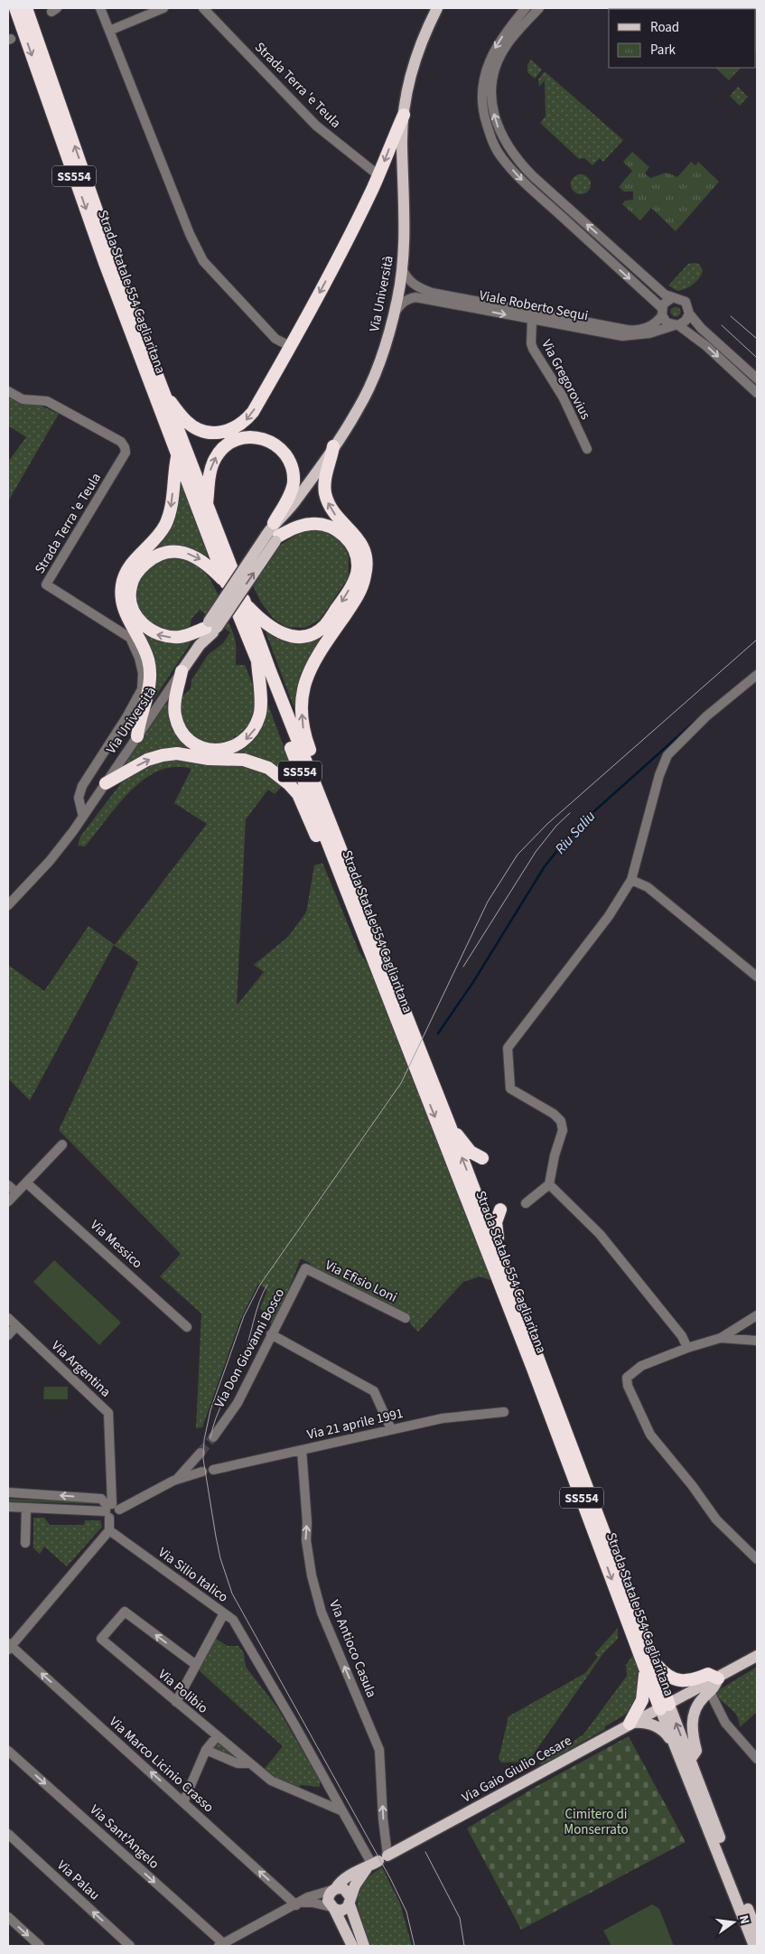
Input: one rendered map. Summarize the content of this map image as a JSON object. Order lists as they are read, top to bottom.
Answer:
{
  "streets": {
    "highway": ["SS554", "Strada Statale 554 Cagliaritana"],
    "main road": ["Via Università", "Via Gaio Giulio Cesare"],
    "street": [
      "Strada Terra 'e Teula",
      "Viale Roberto Sequi",
      "Via Gregorovius",
      "Via Messico",
      "Via Efisio Loni",
      "Via Don Giovanni Bosco",
      "Via Argentina",
      "Via 21 aprile 1991",
      "Via Silio Italico",
      "Via Antioco Casula",
      "Via Polibio",
      "Via Marco Licinio Crasso",
      "Via Sant'Angelo",
      "Via Palau"
    ]
  },
  "crossings": [
    ["Strada Terra 'e Teula", "Via Università"],
    ["Strada Statale 554 Cagliaritana", "Via Gaio Giulio Cesare"],
    ["Via Università", "Viale Roberto Sequi"],
    ["Viale Roberto Sequi", "Via Gregorovius"],
    ["Via Efisio Loni", "Via Don Giovanni Bosco"],
    ["Via Argentina", "Via Silio Italico"],
    ["Via 21 aprile 1991", "Via Antioco Casula"],
    ["Via Silio Italico", "Via Polibio"],
    ["Via Antioco Casula", "Via Gaio Giulio Cesare"],
    ["Via Marco Licinio Crasso", "Via Gaio Giulio Cesare"],
    ["Via Gaio Giulio Cesare", "Via Sant'Angelo"]
  ],
  "one_way": ["Via Marco Licinio Crasso", "Via Sant'Angelo", "Via Palau"],
  "water": ["Riu Saliu"],
  "parks": ["Cimitero di Monserrato"],
  "legend": ["Road", "Park"],
  "north": "right"
}
